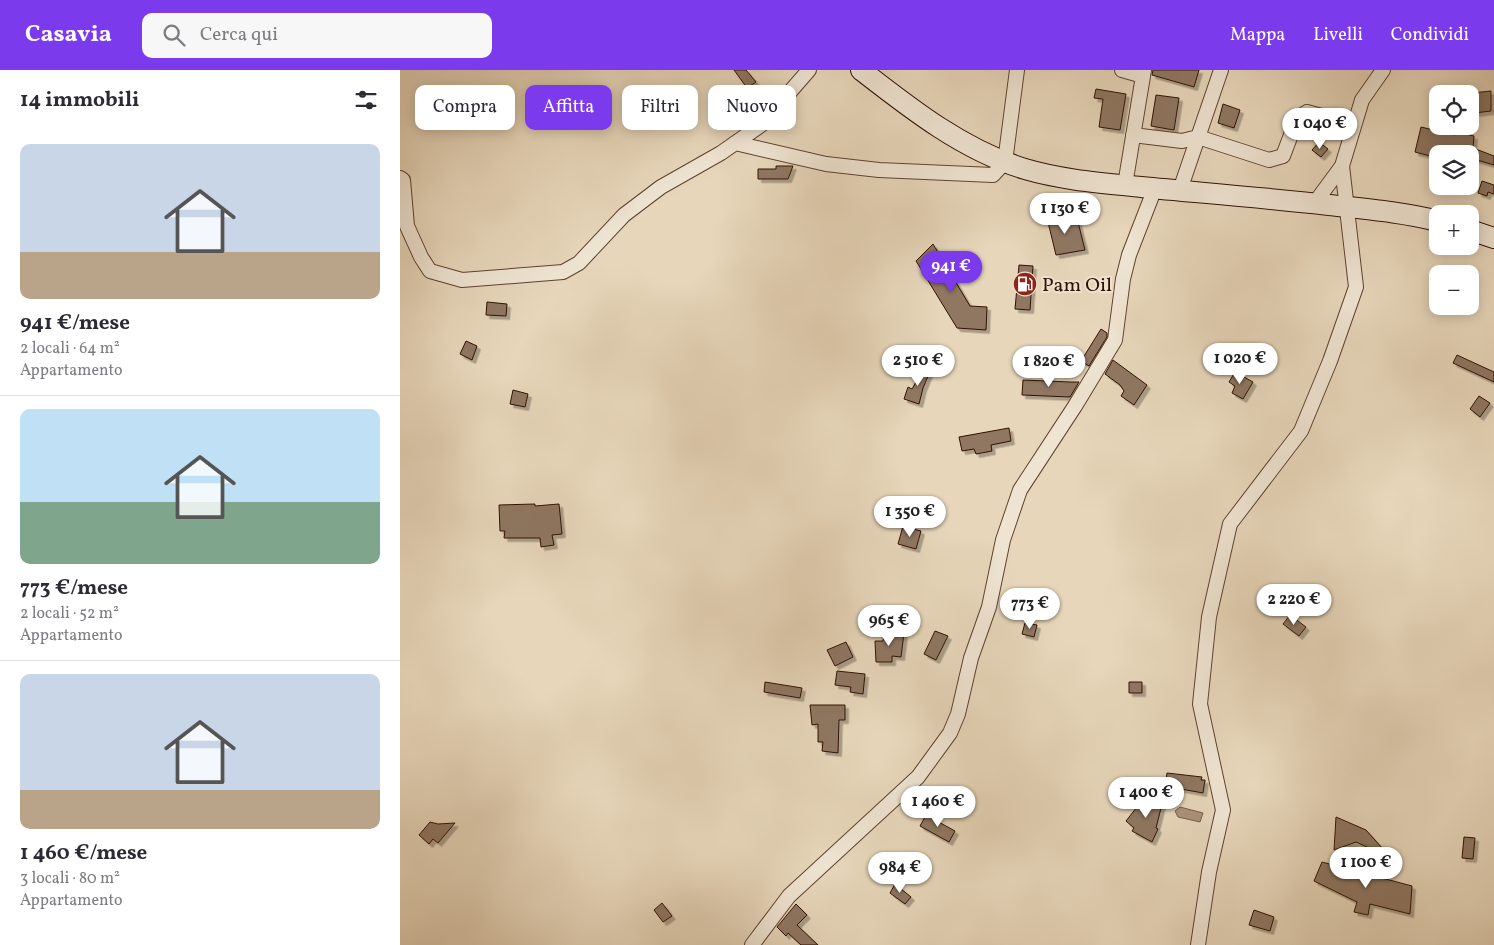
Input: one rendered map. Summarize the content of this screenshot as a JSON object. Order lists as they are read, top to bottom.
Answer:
{
  "places": {
    "fuel station": ["Pam Oil"]
  },
  "page": {
    "header": "Casavia",
    "search": "Cerca qui",
    "nav": ["Mappa", "Livelli", "Condividi"],
    "heading": "14 immobili",
    "map_buttons": ["+", "−"],
    "chip": [
      "Compra",
      "Affitta",
      "Filtri",
      "Nuovo"
    ],
    "price": [
      "1 040 €",
      "1 130 €",
      "941 €",
      "1 020 €",
      "2 510 €",
      "1 820 €",
      "1 350 €",
      "2 220 €",
      "773 €",
      "965 €",
      "1 400 €",
      "1 460 €",
      "1 100 €",
      "984 €"
    ],
    "list": [
      {
        "name": "941 €/mese",
        "note": "2 locali · 64 m² · Appartamento"
      },
      {
        "name": "773 €/mese",
        "note": "2 locali · 52 m² · Appartamento"
      },
      {
        "name": "1 460 €/mese",
        "note": "3 locali · 80 m² · Appartamento"
      }
    ]
  }
}
